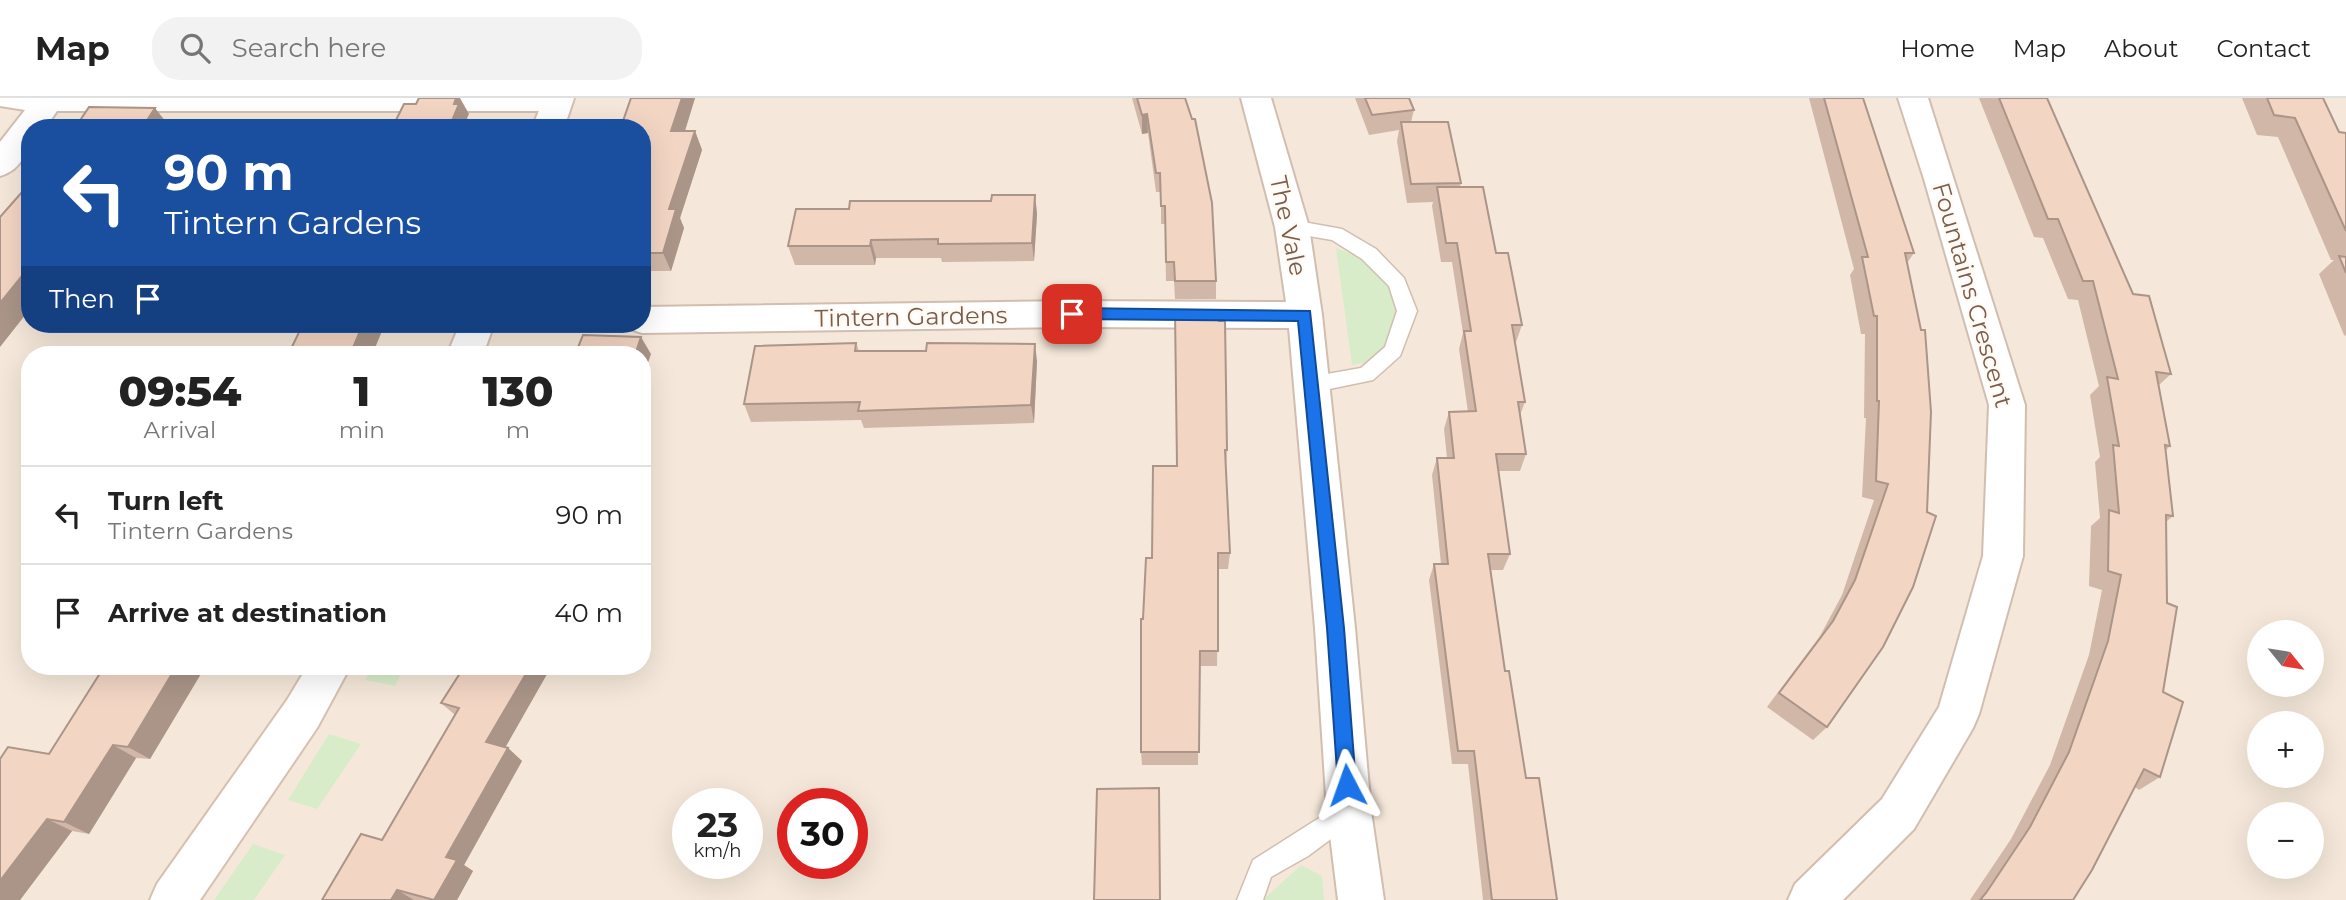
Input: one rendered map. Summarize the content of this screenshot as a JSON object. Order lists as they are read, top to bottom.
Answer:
{
  "streets": {
    "street": ["The Vale", "Fountains Crescent", "Tintern Gardens"]
  },
  "crossings": [
    ["The Vale", "Tintern Gardens"]
  ],
  "north": "bottom right",
  "page": {
    "header": "Map",
    "search": "Search here",
    "nav": [
      "Home",
      "Map",
      "About",
      "Contact"
    ],
    "turn": ["90 m", "Tintern Gardens"],
    "then": "Then",
    "eta": [
      "09:54",
      "Arrival",
      "1",
      "min",
      "130",
      "m"
    ],
    "list": [
      {
        "name": "Turn left",
        "note": "Tintern Gardens",
        "value": "90 m"
      },
      {
        "name": "Arrive at destination",
        "value": "40 m"
      }
    ],
    "map_buttons": ["+", "−"],
    "speed": "23 km/h",
    "limit": "30"
  }
}
